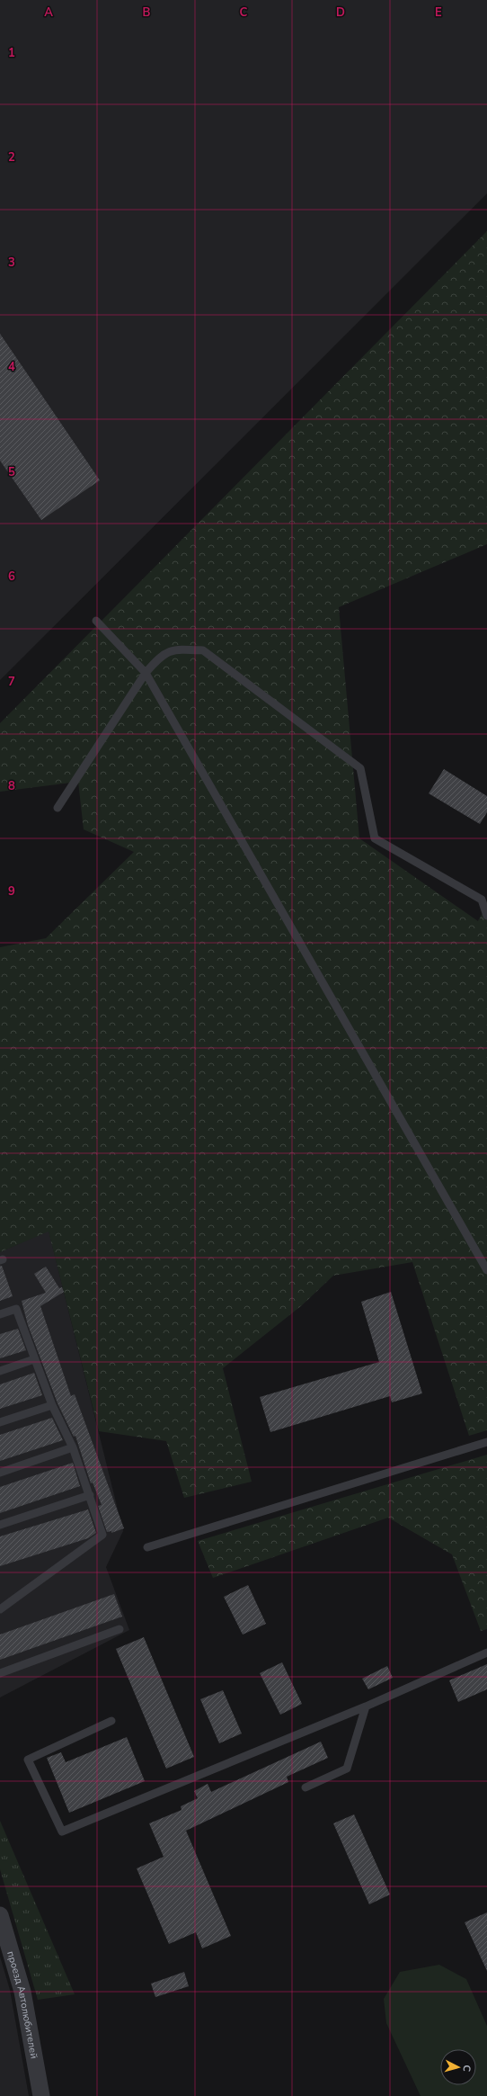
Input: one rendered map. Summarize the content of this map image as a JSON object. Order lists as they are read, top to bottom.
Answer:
{
  "streets": {
    "street": ["проезд Автолюбителей"]
  },
  "north": "right",
  "grid": {
    "columns": [
      "A",
      "B",
      "C",
      "D",
      "E"
    ],
    "rows": [
      "1",
      "2",
      "3",
      "4",
      "5",
      "6",
      "7",
      "8",
      "9"
    ]
  }
}
